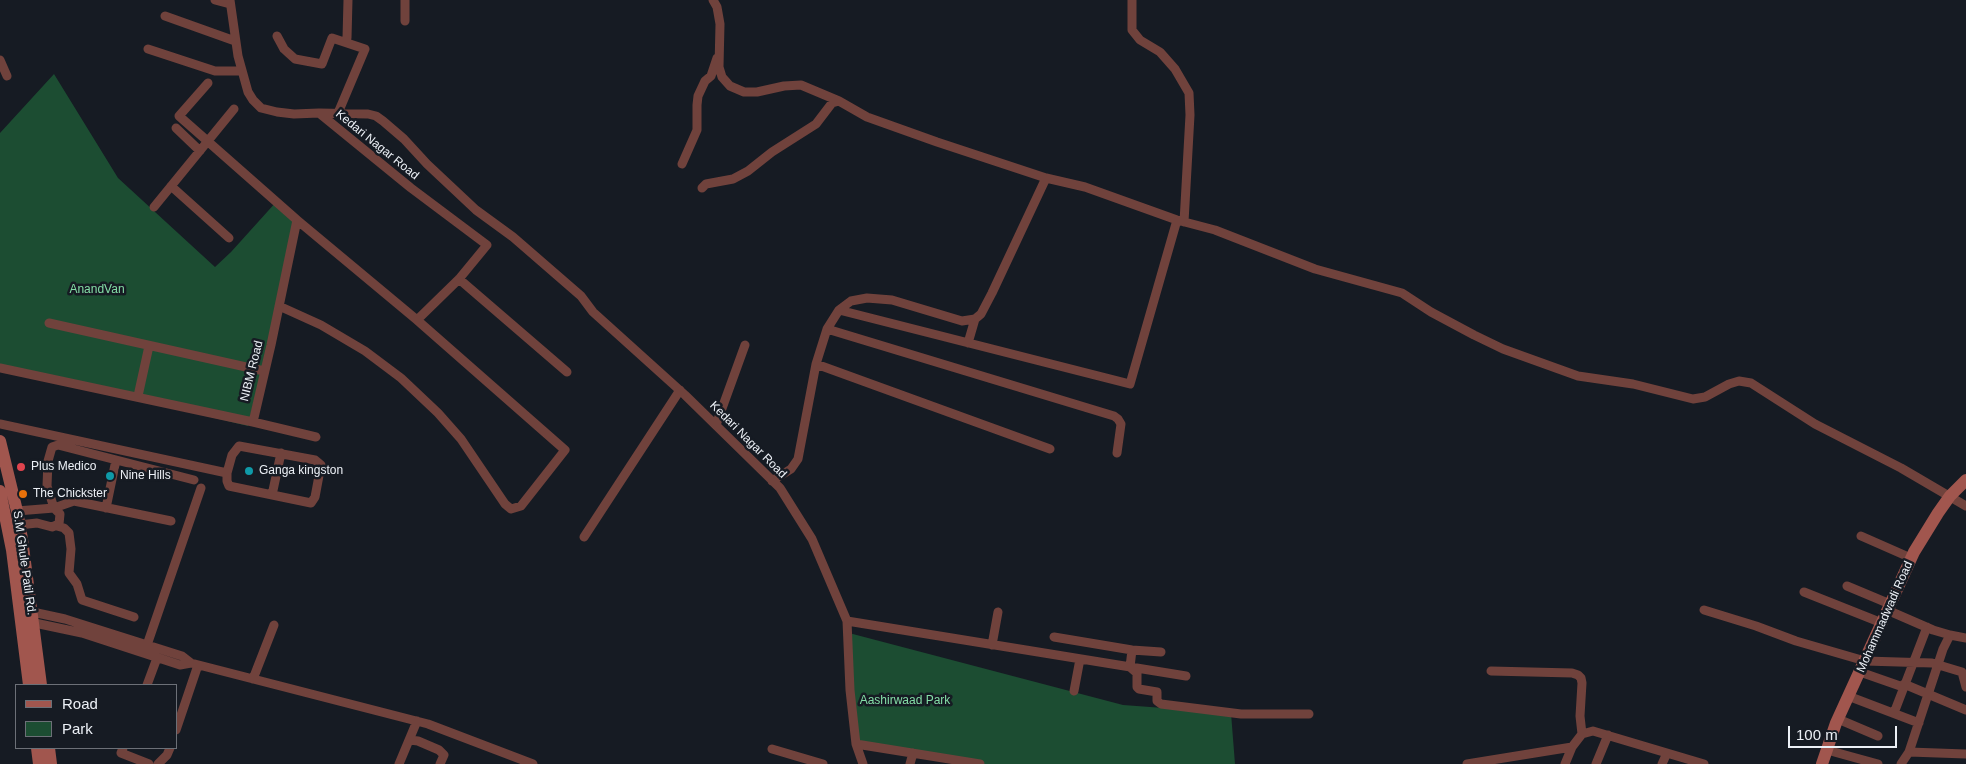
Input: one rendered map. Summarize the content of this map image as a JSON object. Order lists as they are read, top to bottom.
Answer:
{
  "streets": {
    "street": [
      "Kedari Nagar Road",
      "NIBM Road",
      "S.M Ghule Patil Rd.",
      "Mohammadwadi Road"
    ]
  },
  "parks": ["AnandVan", "Aashirwaad Park"],
  "places": [
    "Plus Medico",
    "Ganga kingston",
    "Nine Hills",
    "The Chickster"
  ],
  "legend": ["Road", "Park"],
  "scale_bar": "100 m"
}
